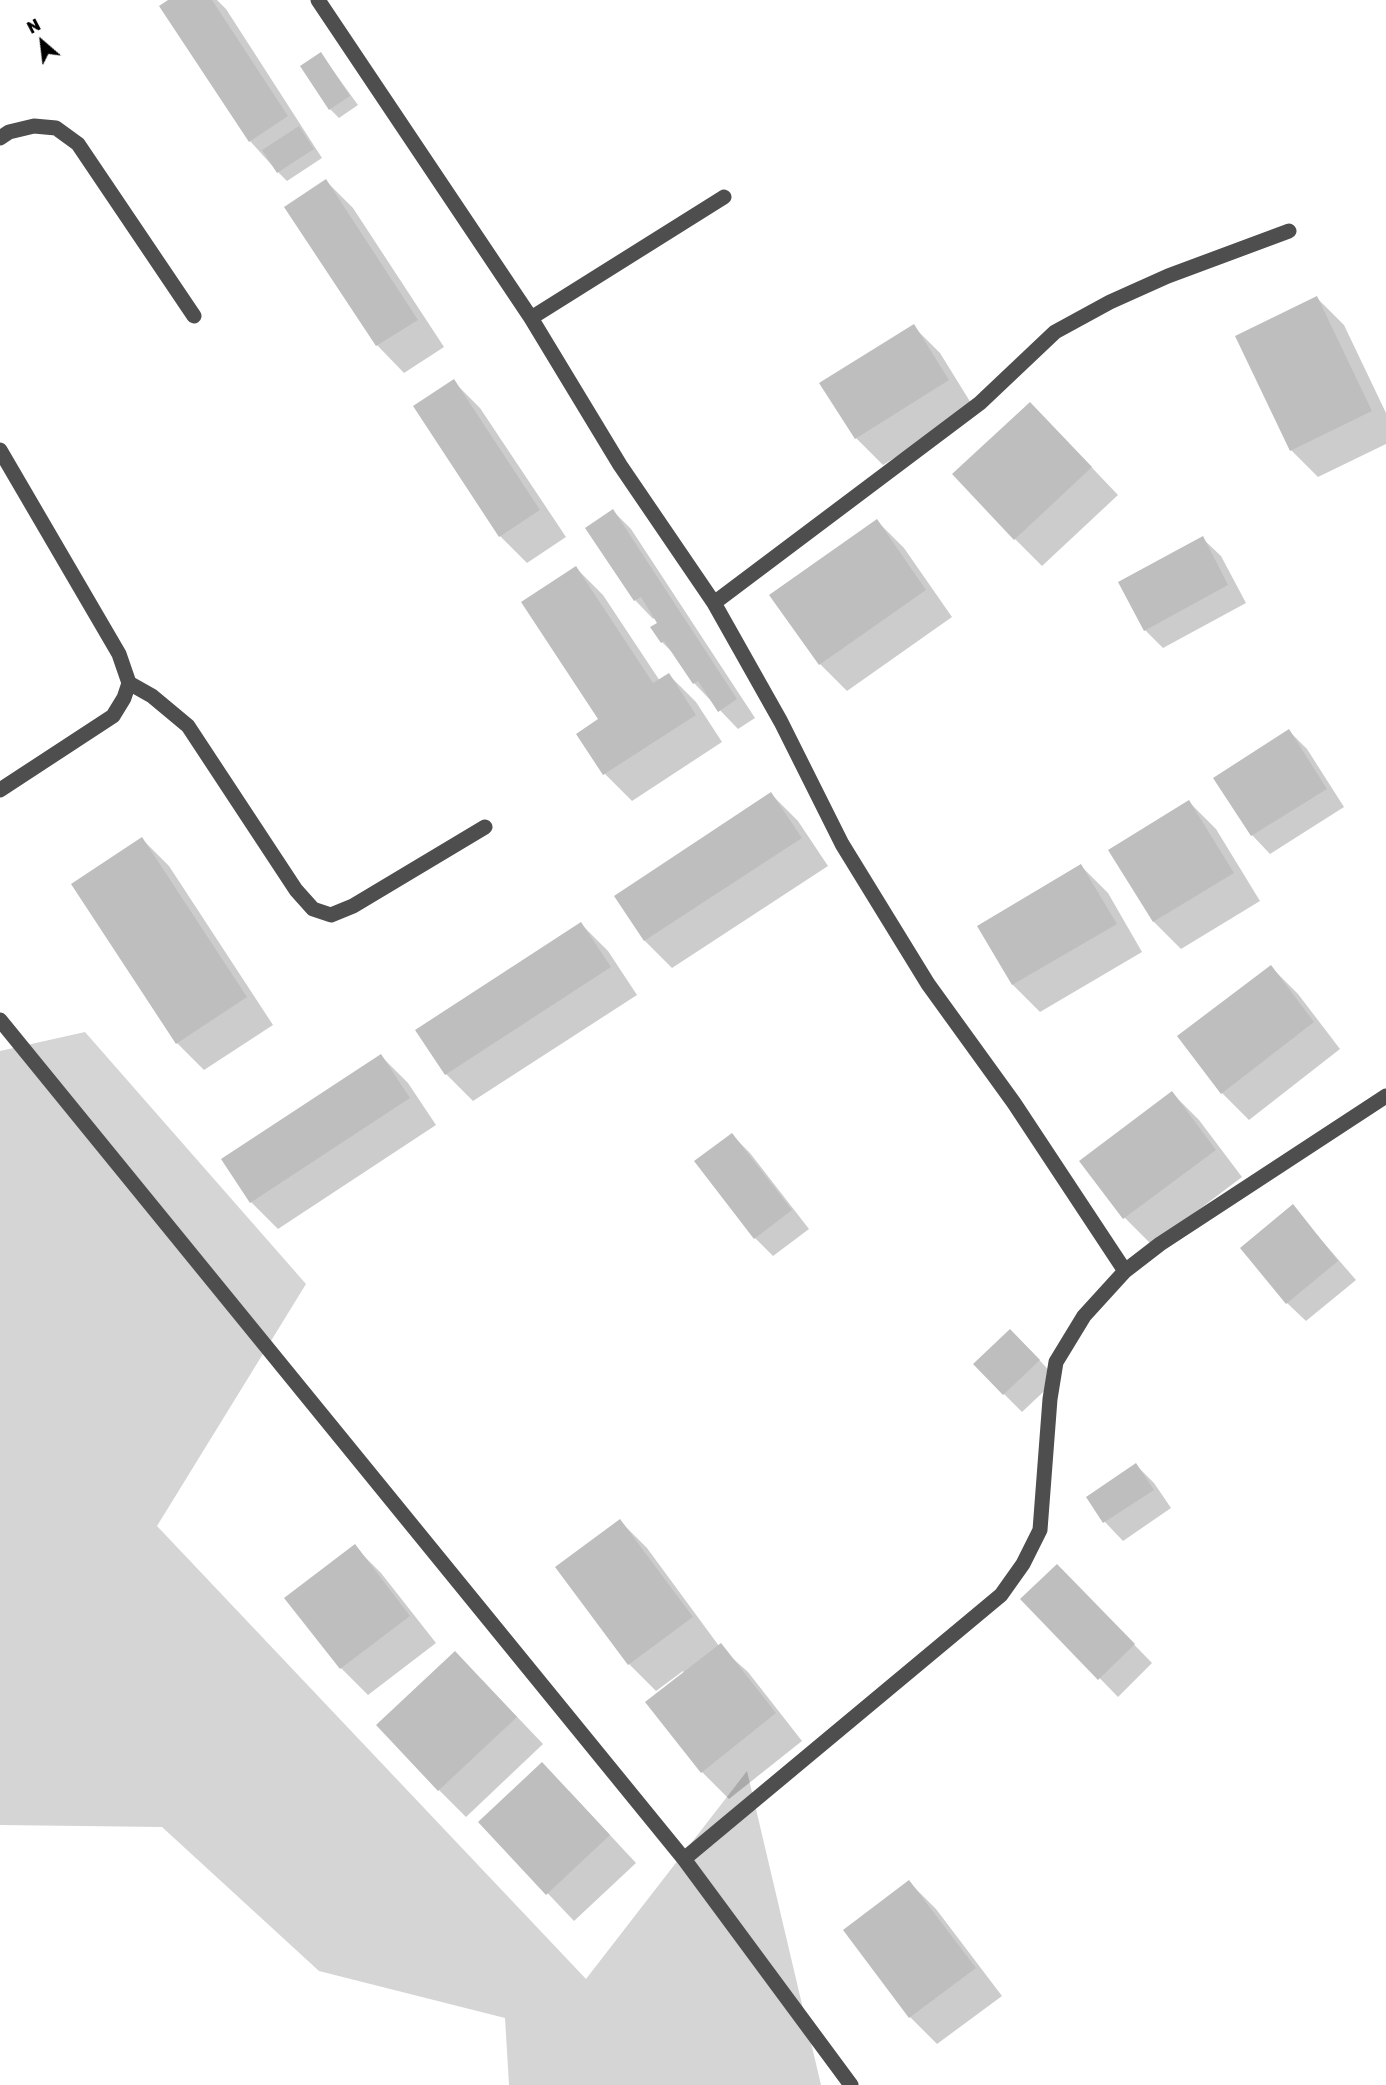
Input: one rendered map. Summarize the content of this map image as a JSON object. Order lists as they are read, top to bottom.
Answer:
{
  "north": "top left"
}
